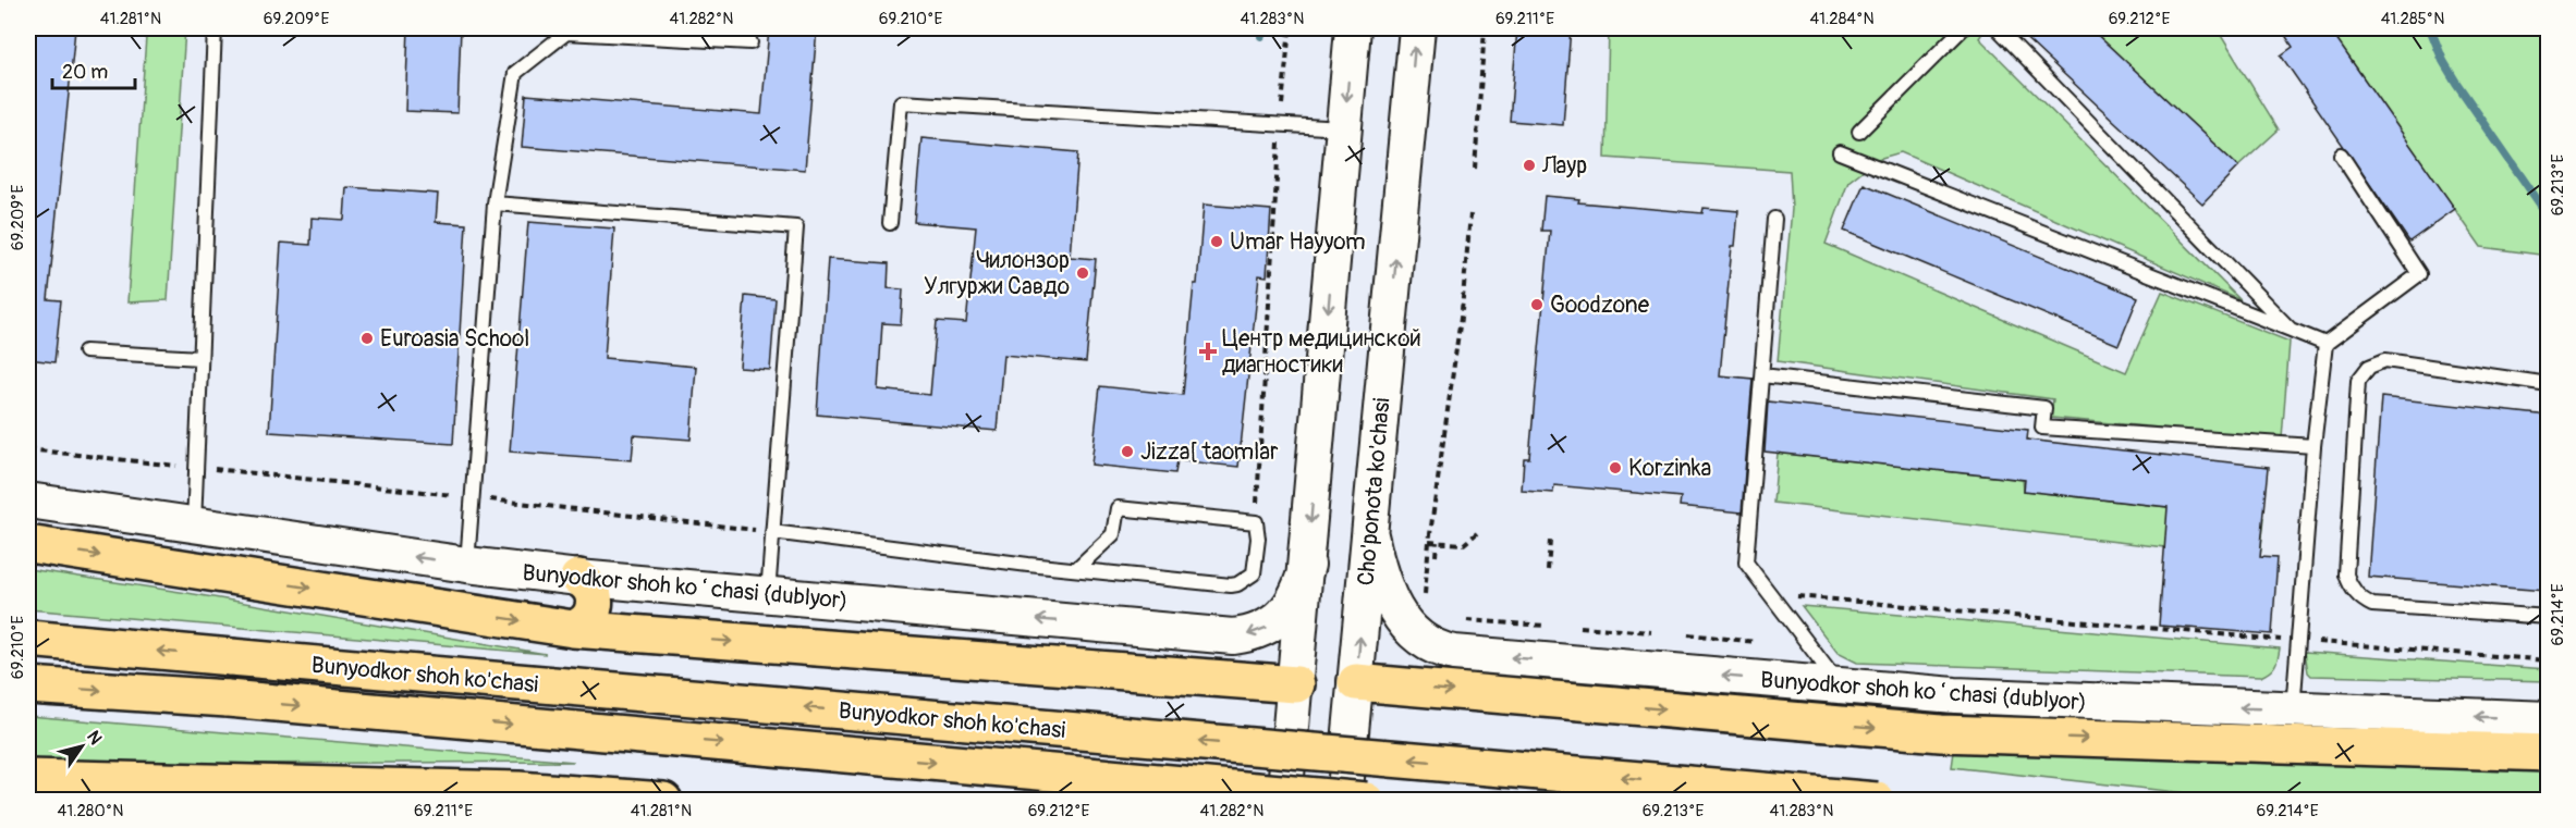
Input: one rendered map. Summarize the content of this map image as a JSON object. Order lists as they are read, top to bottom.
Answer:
{
  "streets": {
    "main road": ["Bunyodkor shoh ko'chasi"],
    "street": ["Cho'ponota ko'chasi", "Bunyodkor shoh koʻchasi (dublyor)"]
  },
  "crossings": [
    ["Cho'ponota ko'chasi", "Bunyodkor shoh koʻchasi (dublyor)"]
  ],
  "one_way": ["Bunyodkor shoh koʻchasi (dublyor)"],
  "places": {
    "other": [
      "Лаур",
      "Umar Hayyom",
      "Чилонзор Улгуржи Савдо",
      "Goodzone",
      "Euroasia School",
      "Jizza[ taomlar",
      "Korzinka"
    ],
    "health": ["Центр медицинской диагностики"]
  },
  "scale_bar": "20 m",
  "north": "top right",
  "coordinates": [
    "41.281°N",
    "69.209°E",
    "41.282°N",
    "69.210°E",
    "41.283°N",
    "69.211°E",
    "41.284°N",
    "69.212°E",
    "41.285°N",
    "69.213°E",
    "69.214°E",
    "41.280°N"
  ]
}
